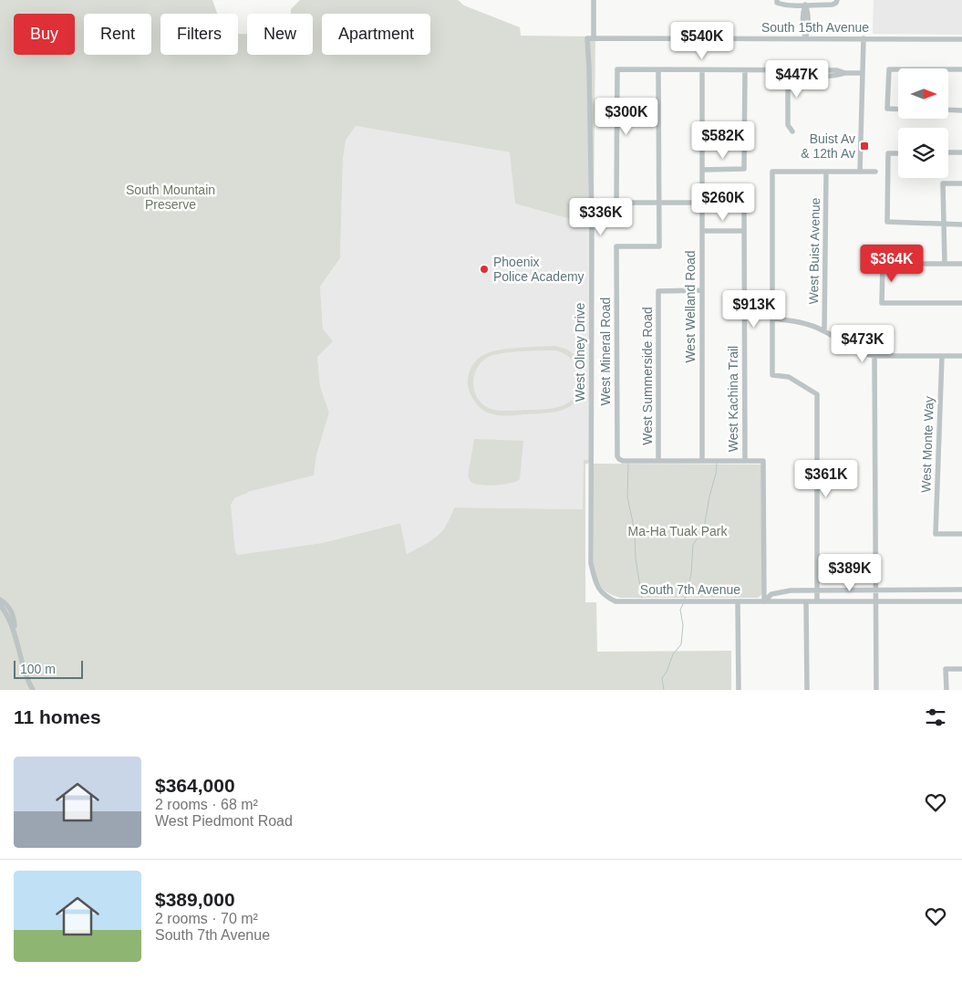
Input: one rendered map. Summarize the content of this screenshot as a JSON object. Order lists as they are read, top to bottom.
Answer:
{
  "streets": {
    "street": [
      "South 15th Avenue",
      "West Buist Avenue",
      "West Welland Road",
      "West Mineral Road",
      "West Olney Drive",
      "West Summerside Road",
      "West Kachina Trail",
      "West Monte Way",
      "South 7th Avenue"
    ]
  },
  "crossings": [
    ["South 15th Avenue", "West Olney Drive"],
    ["West Welland Road", "West Summerside Road"],
    ["West Mineral Road", "West Summerside Road"],
    ["West Olney Drive", "South 7th Avenue"]
  ],
  "parks": ["South Mountain Preserve", "Ma-Ha Tuak Park"],
  "places": {
    "transit": ["Buist Av & 12th Av"],
    "other": ["Phoenix Police Academy"]
  },
  "scale_bar": "100 m",
  "north": "right",
  "page": {
    "chip": [
      "Buy",
      "Rent",
      "Filters",
      "New",
      "Apartment"
    ],
    "price": [
      "$540K",
      "$447K",
      "$300K",
      "$582K",
      "$260K",
      "$336K",
      "$364K",
      "$913K",
      "$473K",
      "$361K",
      "$389K"
    ],
    "scale": "100 m",
    "heading": "11 homes",
    "list": [
      {
        "name": "$364,000",
        "note": "2 rooms · 68 m² · West Piedmont Road"
      },
      {
        "name": "$389,000",
        "note": "2 rooms · 70 m² · South 7th Avenue"
      }
    ]
  }
}
